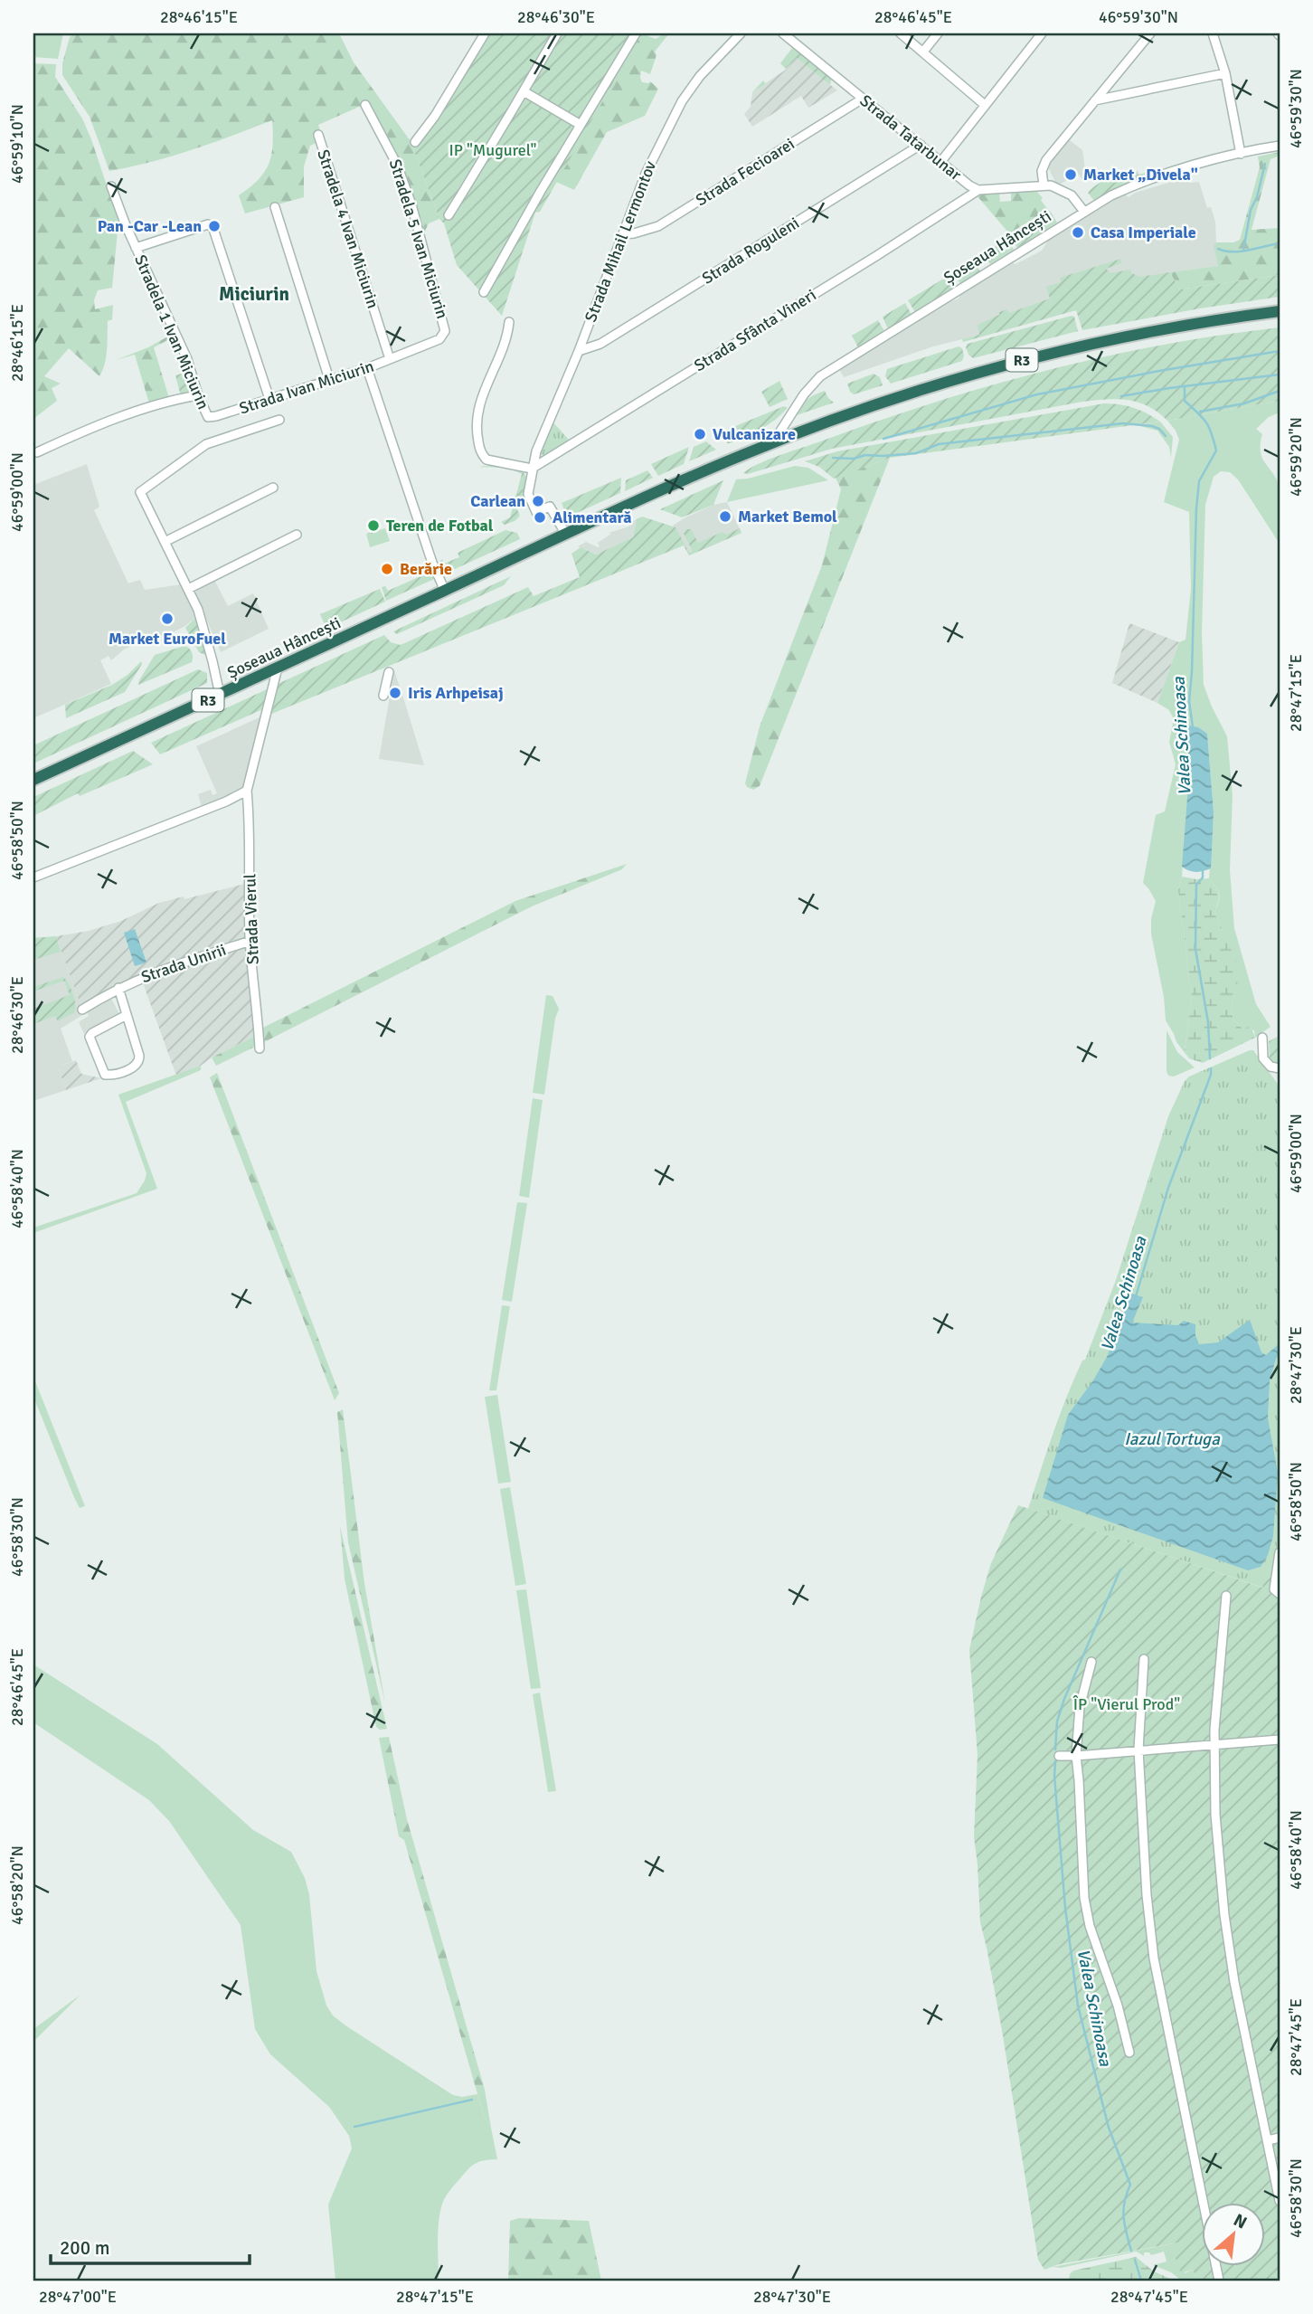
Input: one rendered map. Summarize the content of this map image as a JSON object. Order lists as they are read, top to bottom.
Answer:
{
  "streets": {
    "highway": ["Șoseaua Hâncești", "R3"],
    "street": [
      "Strada Tatarbunar",
      "Strada Fecioarei",
      "Stradela 4 Ivan Miciurin",
      "Stradela 5 Ivan Miciurin",
      "Strada Mihail Lermontov",
      "Strada Roguleni",
      "Strada Sfânta Vineri",
      "Stradela 1 Ivan Miciurin",
      "Strada Ivan Miciurin",
      "Strada Vierul",
      "Strada Unirii"
    ]
  },
  "crossings": [
    ["Strada Tatarbunar", "Strada Fecioarei"],
    ["Strada Tatarbunar", "Șoseaua Hâncești"],
    ["Strada Tatarbunar", "Strada Roguleni"],
    ["Strada Tatarbunar", "Strada Sfânta Vineri"],
    ["Strada Fecioarei", "Strada Mihail Lermontov"],
    ["Stradela 4 Ivan Miciurin", "Strada Ivan Miciurin"],
    ["Stradela 5 Ivan Miciurin", "Strada Ivan Miciurin"],
    ["Strada Mihail Lermontov", "Șoseaua Hâncești"],
    ["Strada Mihail Lermontov", "Strada Roguleni"],
    ["Strada Mihail Lermontov", "Strada Sfânta Vineri"],
    ["Șoseaua Hâncești", "Strada Vierul"],
    ["Stradela 1 Ivan Miciurin", "Strada Ivan Miciurin"],
    ["Strada Vierul", "Strada Unirii"]
  ],
  "districts": ["Miciurin"],
  "water": ["Valea Schinoasa", "Iazul Tortuga"],
  "parks": ["IP \"Mugurel\"", "ÎP \"Vierul Prod\""],
  "places": [
    "Market „Divela\"",
    "Pan -Car -Lean",
    "Casa Imperiale",
    "Vulcanizare",
    "Carlean",
    "Market Bemol",
    "Alimentară",
    "Teren de Fotbal",
    "Berărie",
    "Market EuroFuel",
    "Iris Arhpeisaj"
  ],
  "scale_bar": "200 m",
  "north": "top right",
  "coordinates": [
    "28°46'15\"E",
    "28°46'30\"E",
    "28°46'45\"E",
    "46°59'30\"N",
    "46°59'10\"N",
    "46°59'20\"N",
    "46°59'00\"N",
    "28°47'15\"E",
    "46°58'50\"N",
    "46°58'40\"N",
    "28°47'30\"E",
    "46°58'30\"N",
    "46°58'20\"N",
    "28°47'45\"E",
    "28°47'00\"E"
  ]
}
